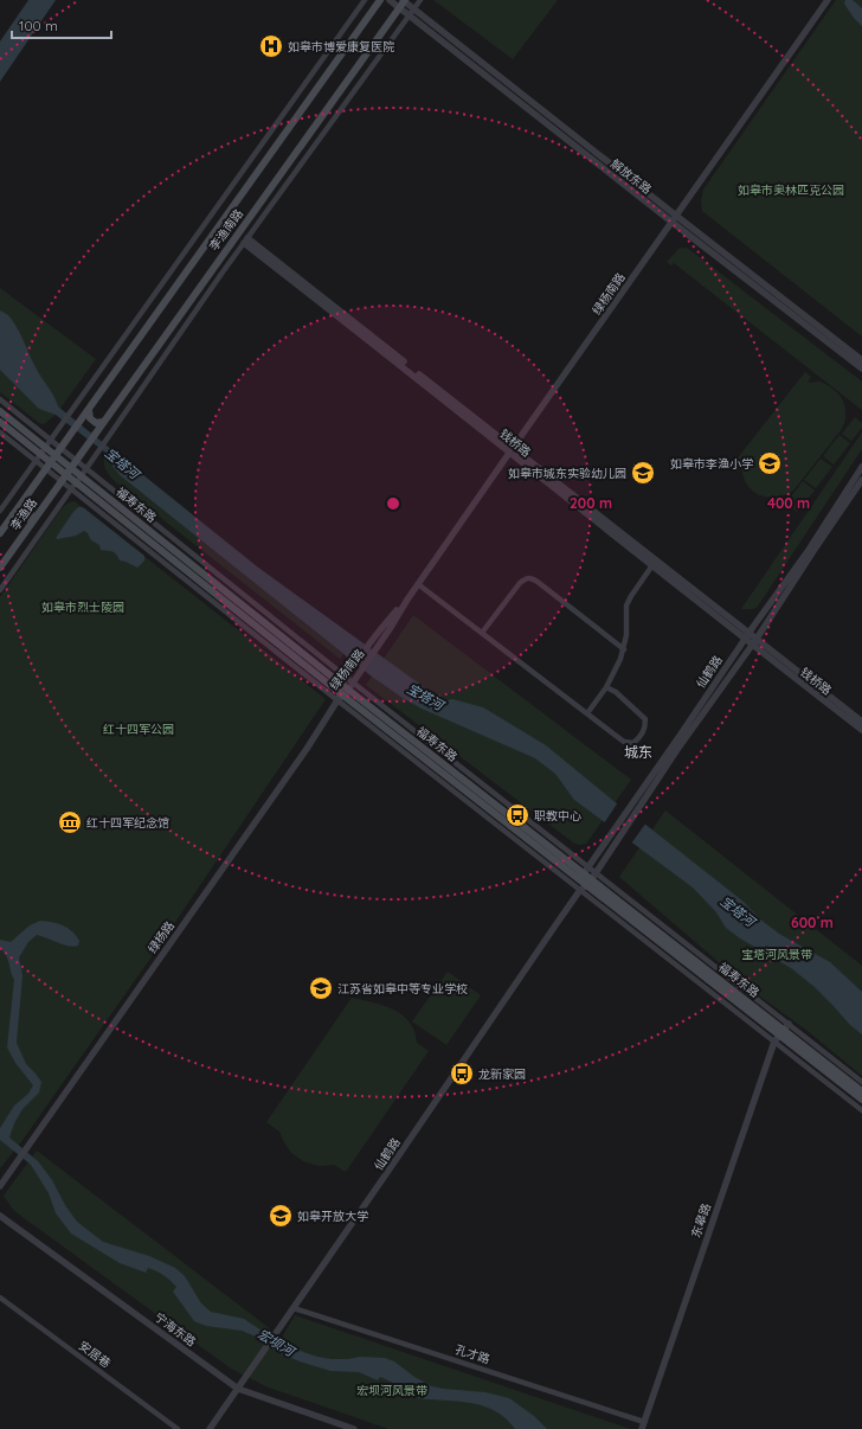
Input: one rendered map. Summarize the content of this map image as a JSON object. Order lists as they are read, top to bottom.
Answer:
{
  "streets": {
    "main road": ["李渔南路", "福寿东路", "李渔路"],
    "street": [
      "解放东路",
      "绿杨南路",
      "钱桥路",
      "仙鹤路",
      "绿杨路",
      "东皋路",
      "宁海东路",
      "安居巷",
      "孔才路"
    ]
  },
  "crossings": [
    ["解放东路", "李渔南路"],
    ["解放东路", "绿杨南路"],
    ["李渔南路", "福寿东路"],
    ["李渔南路", "李渔路"],
    ["绿杨南路", "钱桥路"],
    ["绿杨南路", "福寿东路"],
    ["绿杨南路", "绿杨路"],
    ["钱桥路", "仙鹤路"],
    ["福寿东路", "李渔路"],
    ["福寿东路", "仙鹤路"],
    ["福寿东路", "绿杨路"],
    ["福寿东路", "东皋路"],
    ["仙鹤路", "宁海东路"],
    ["仙鹤路", "孔才路"],
    ["东皋路", "孔才路"]
  ],
  "districts": ["城东"],
  "water": ["宝塔河", "宏坝河"],
  "parks": [
    "如皋市奥林匹克公园",
    "如皋市烈士陵园",
    "红十四军公园",
    "宝塔河风景带",
    "宏坝河风景带"
  ],
  "places": {
    "hospital": ["如皋市博爱康复医院"],
    "school or university": [
      "如皋市李渔小学",
      "如皋市城东实验幼儿园",
      "江苏省如皋中等专业学校",
      "如皋开放大学"
    ],
    "bus stop": ["职教中心", "龙新家园"],
    "museum": ["红十四军纪念馆"]
  },
  "scale_bar": "100 m",
  "rings": ["200 m", "400 m", "600 m"]
}
